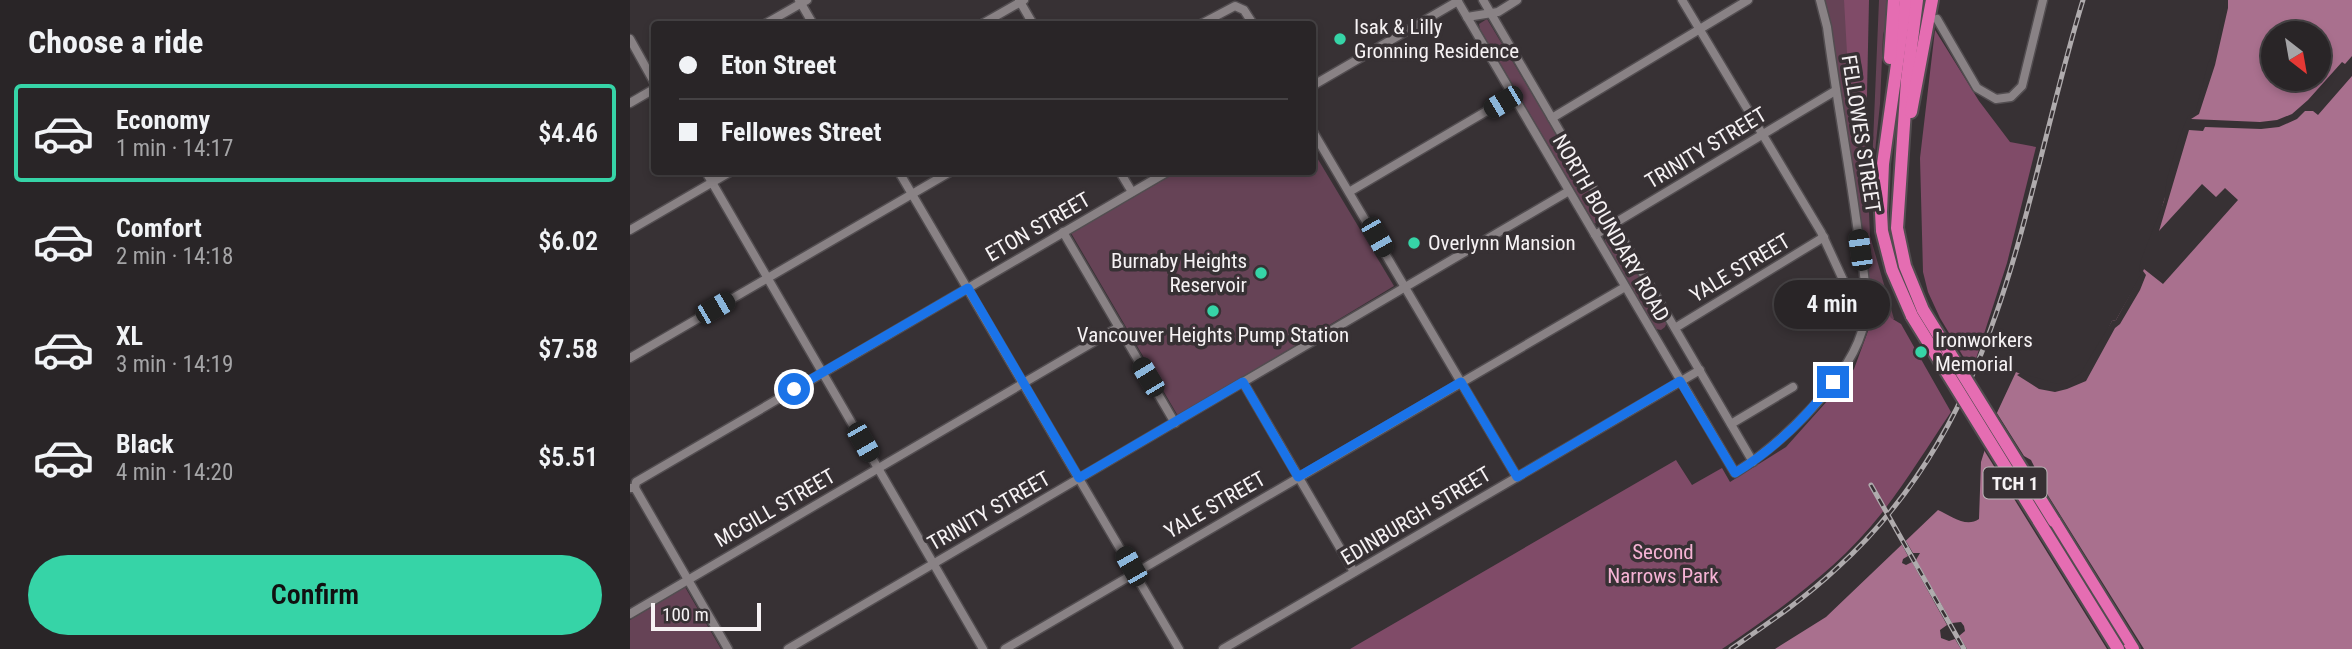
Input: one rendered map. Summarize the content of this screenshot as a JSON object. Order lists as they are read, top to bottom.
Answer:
{
  "streets": {
    "highway": ["TCH 1"],
    "street": [
      "FELLOWES STREET",
      "TRINITY STREET",
      "ETON STREET",
      "NORTH BOUNDARY ROAD",
      "YALE STREET",
      "MCGILL STREET",
      "EDINBURGH STREET"
    ]
  },
  "crossings": [
    ["FELLOWES STREET", "TRINITY STREET"],
    ["FELLOWES STREET", "NORTH BOUNDARY ROAD"],
    ["TRINITY STREET", "NORTH BOUNDARY ROAD"],
    ["NORTH BOUNDARY ROAD", "YALE STREET"],
    ["NORTH BOUNDARY ROAD", "EDINBURGH STREET"]
  ],
  "parks": ["Second Narrows Park"],
  "places": [
    "Isak & Lilly Gronning Residence",
    "Overlynn Mansion",
    "Burnaby Heights Reservoir",
    "Vancouver Heights Pump Station",
    "Ironworkers Memorial"
  ],
  "scale_bar": "100 m",
  "north": "bottom right",
  "page": {
    "heading": "Choose a ride",
    "banner": ["Eton Street", "Fellowes Street"],
    "list": [
      {
        "name": "Economy",
        "note": "1 min · 14:17",
        "value": "$4.46"
      },
      {
        "name": "Comfort",
        "note": "2 min · 14:18",
        "value": "$6.02"
      },
      {
        "name": "XL",
        "note": "3 min · 14:19",
        "value": "$7.58"
      },
      {
        "name": "Black",
        "note": "4 min · 14:20",
        "value": "$5.51"
      }
    ],
    "bubble": "4 min",
    "buttons": "Confirm",
    "scale": "100 m"
  }
}
